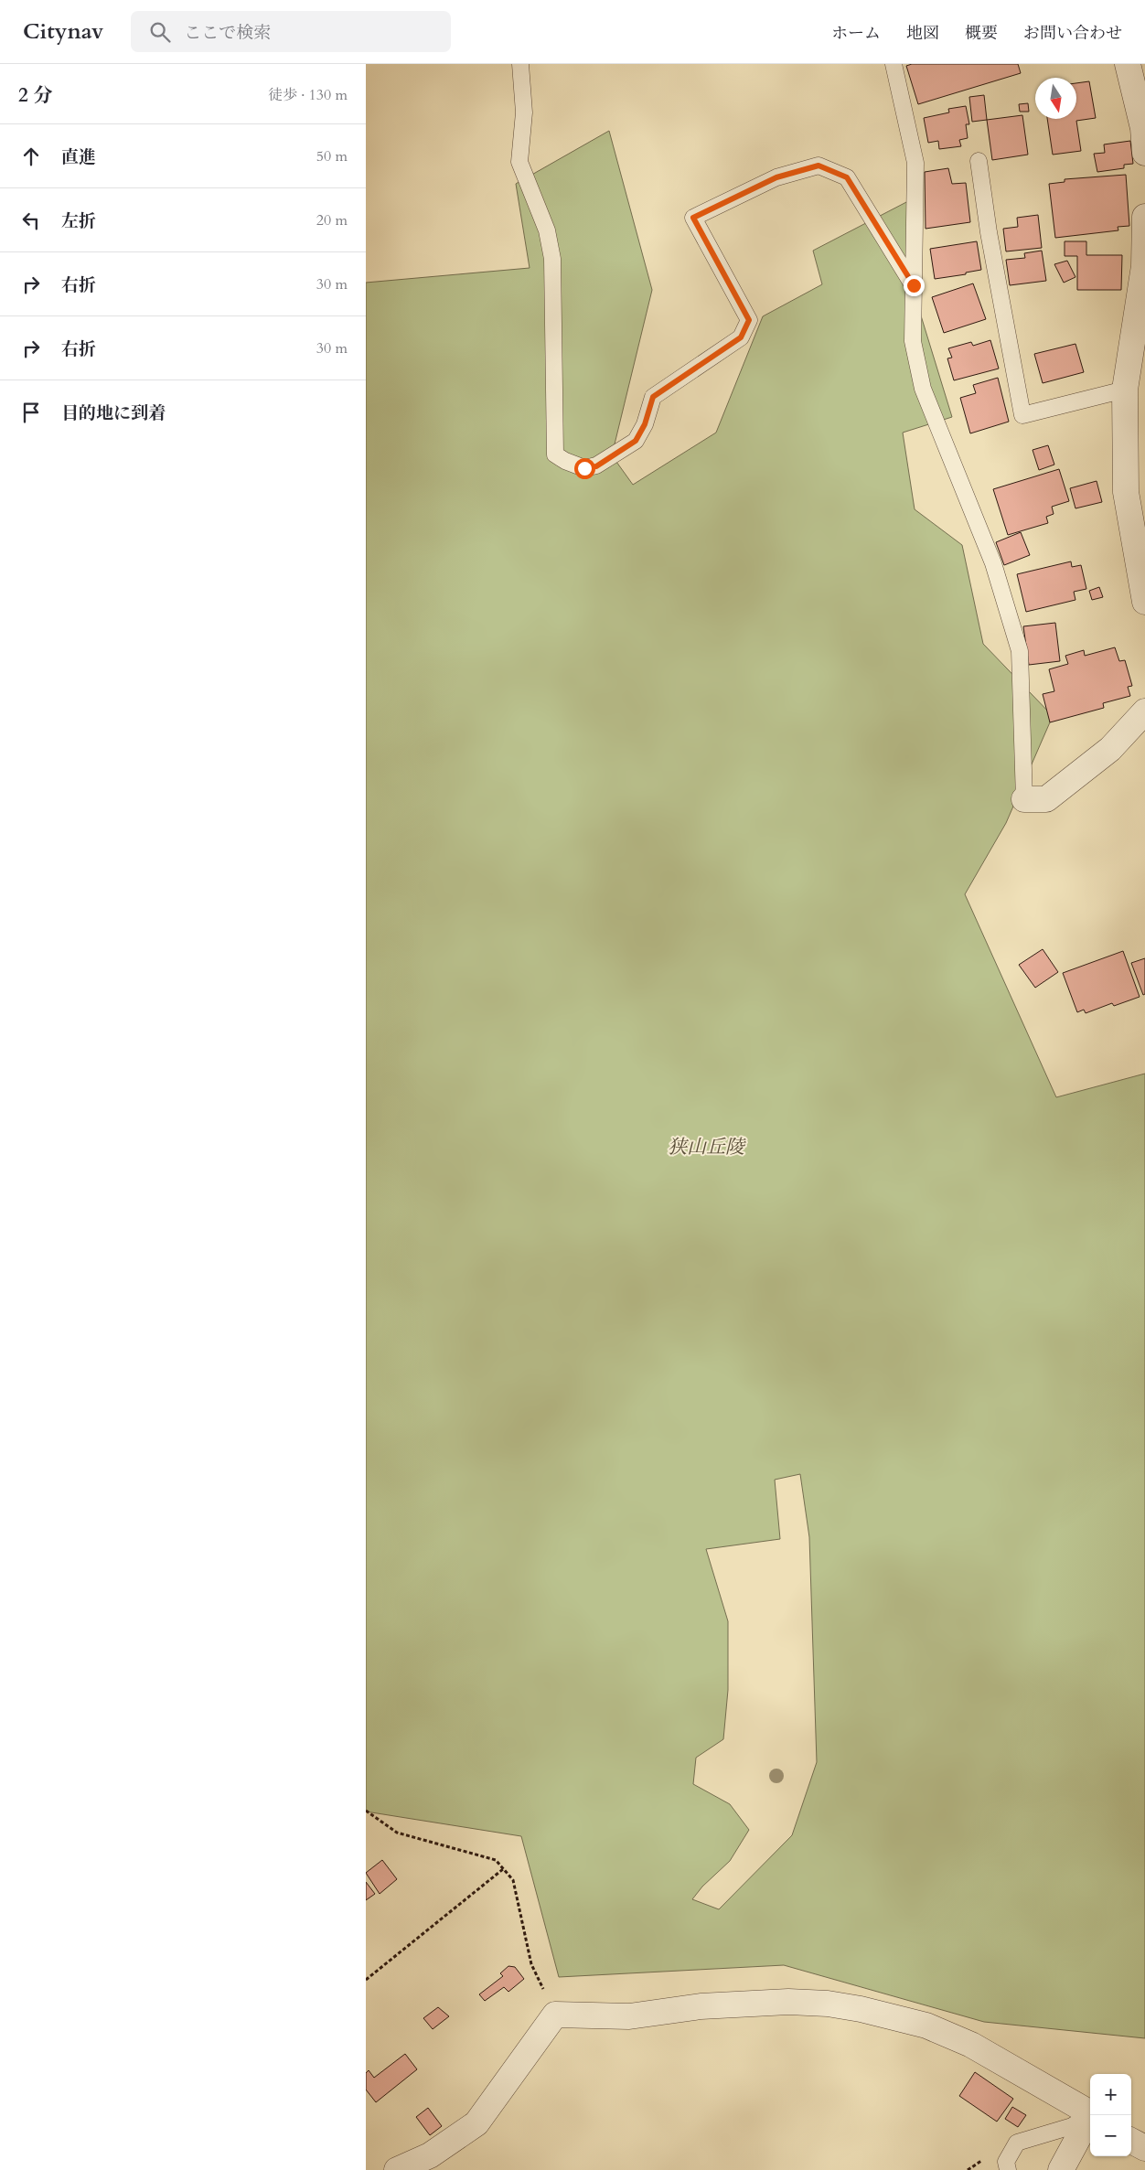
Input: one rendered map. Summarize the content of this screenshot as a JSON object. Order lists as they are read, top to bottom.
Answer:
{
  "parks": ["狭山丘陵"],
  "north": "bottom",
  "page": {
    "header": "Citynav",
    "search": "ここで検索",
    "nav": [
      "ホーム",
      "地図",
      "概要",
      "お問い合わせ"
    ],
    "heading": ["2 分", "徒歩 · 130 m"],
    "list": [
      ["直進", "50 m"],
      ["左折", "20 m"],
      ["右折", "30 m"],
      ["右折", "30 m"],
      "目的地に到着"
    ],
    "map_buttons": ["+", "−"]
  }
}
